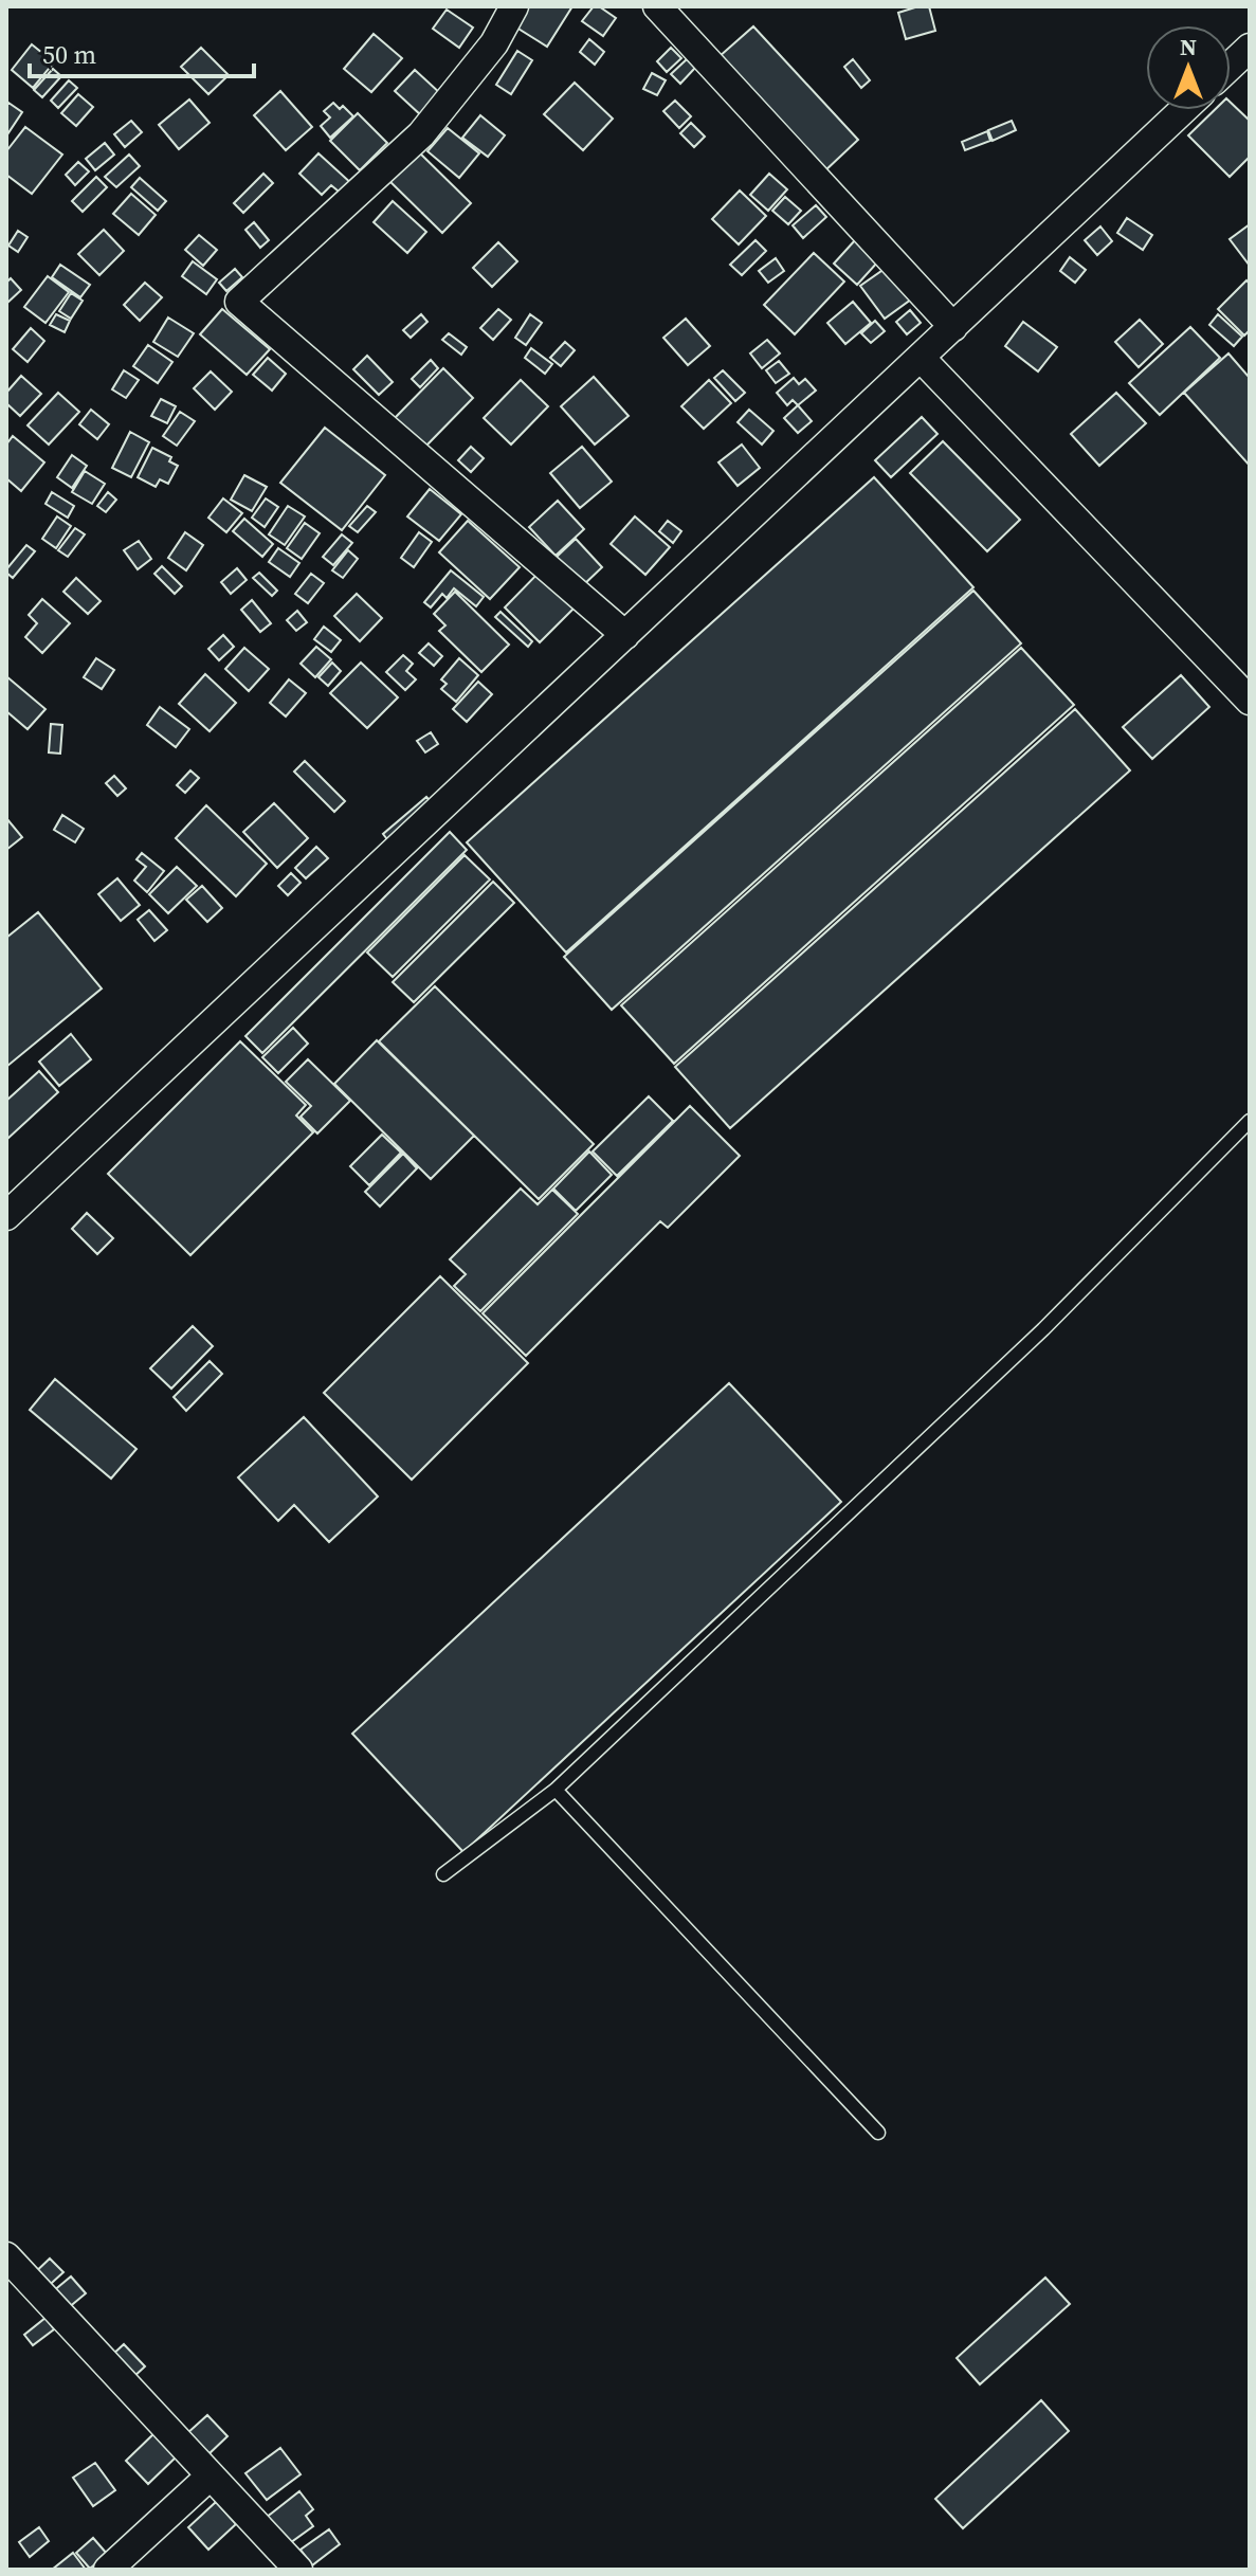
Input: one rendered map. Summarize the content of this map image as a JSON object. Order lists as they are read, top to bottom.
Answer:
{
  "scale_bar": "50 m",
  "north": "top"
}
